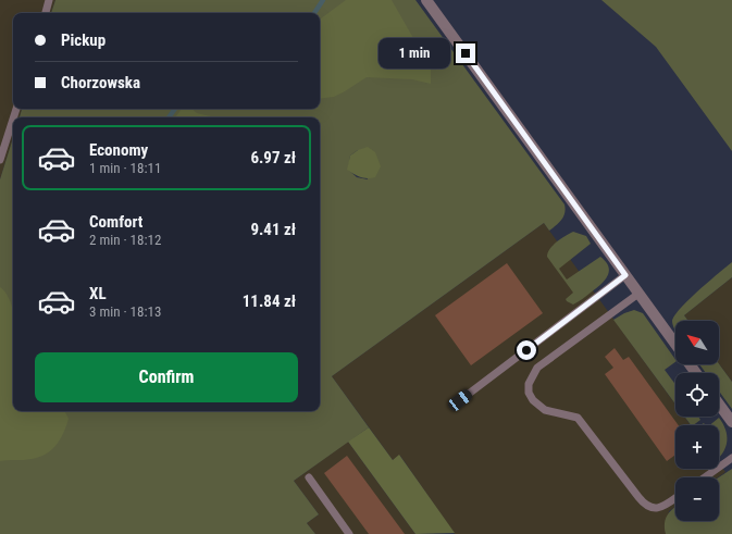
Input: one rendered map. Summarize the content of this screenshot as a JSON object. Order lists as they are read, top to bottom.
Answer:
{
  "north": "top left",
  "page": {
    "banner": ["Pickup", "Chorzowska"],
    "bubble": "1 min",
    "list": [
      {
        "name": "Economy",
        "note": "1 min · 18:11",
        "value": "6.97 zł"
      },
      {
        "name": "Comfort",
        "note": "2 min · 18:12",
        "value": "9.41 zł"
      },
      {
        "name": "XL",
        "note": "3 min · 18:13",
        "value": "11.84 zł"
      }
    ],
    "map_buttons": ["+", "−"],
    "buttons": "Confirm"
  }
}
